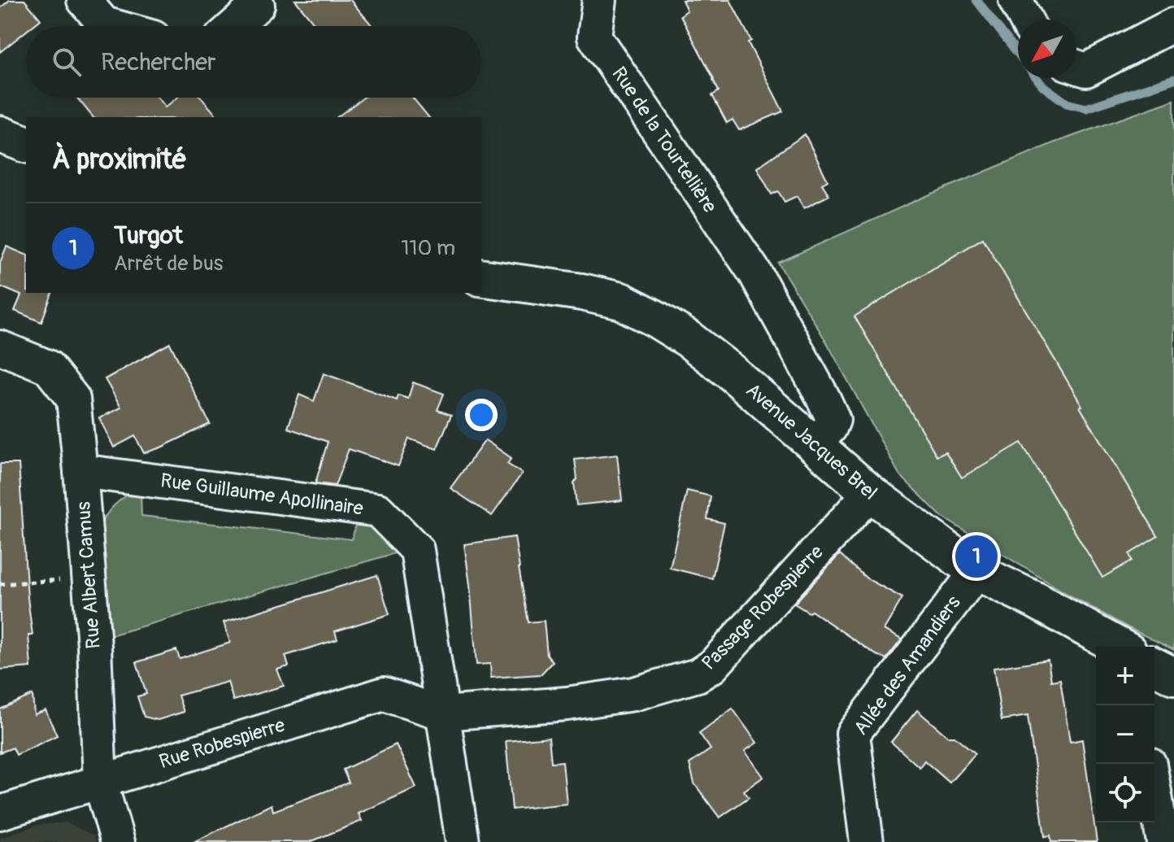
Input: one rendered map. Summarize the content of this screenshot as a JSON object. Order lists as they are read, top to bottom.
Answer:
{
  "streets": {
    "main road": ["Avenue Jacques Brel"],
    "street": [
      "Rue de la Tourtellière",
      "Rue Guillaume Apollinaire",
      "Rue Albert Camus",
      "Passage Robespierre",
      "Allée des Amandiers",
      "Rue Robespierre"
    ]
  },
  "crossings": [
    ["Rue de la Tourtellière", "Avenue Jacques Brel"],
    ["Avenue Jacques Brel", "Passage Robespierre"],
    ["Avenue Jacques Brel", "Allée des Amandiers"],
    ["Rue Guillaume Apollinaire", "Rue Albert Camus"],
    ["Rue Guillaume Apollinaire", "Passage Robespierre"],
    ["Rue Guillaume Apollinaire", "Rue Robespierre"],
    ["Rue Albert Camus", "Rue Robespierre"],
    ["Passage Robespierre", "Rue Robespierre"]
  ],
  "north": "bottom left",
  "page": {
    "search": "Rechercher",
    "heading": "À proximité",
    "list": [
      {
        "mark": "1",
        "name": "Turgot",
        "note": "Arrêt de bus",
        "value": "110 m"
      }
    ],
    "pins": "1",
    "map_buttons": ["+", "−"]
  }
}
